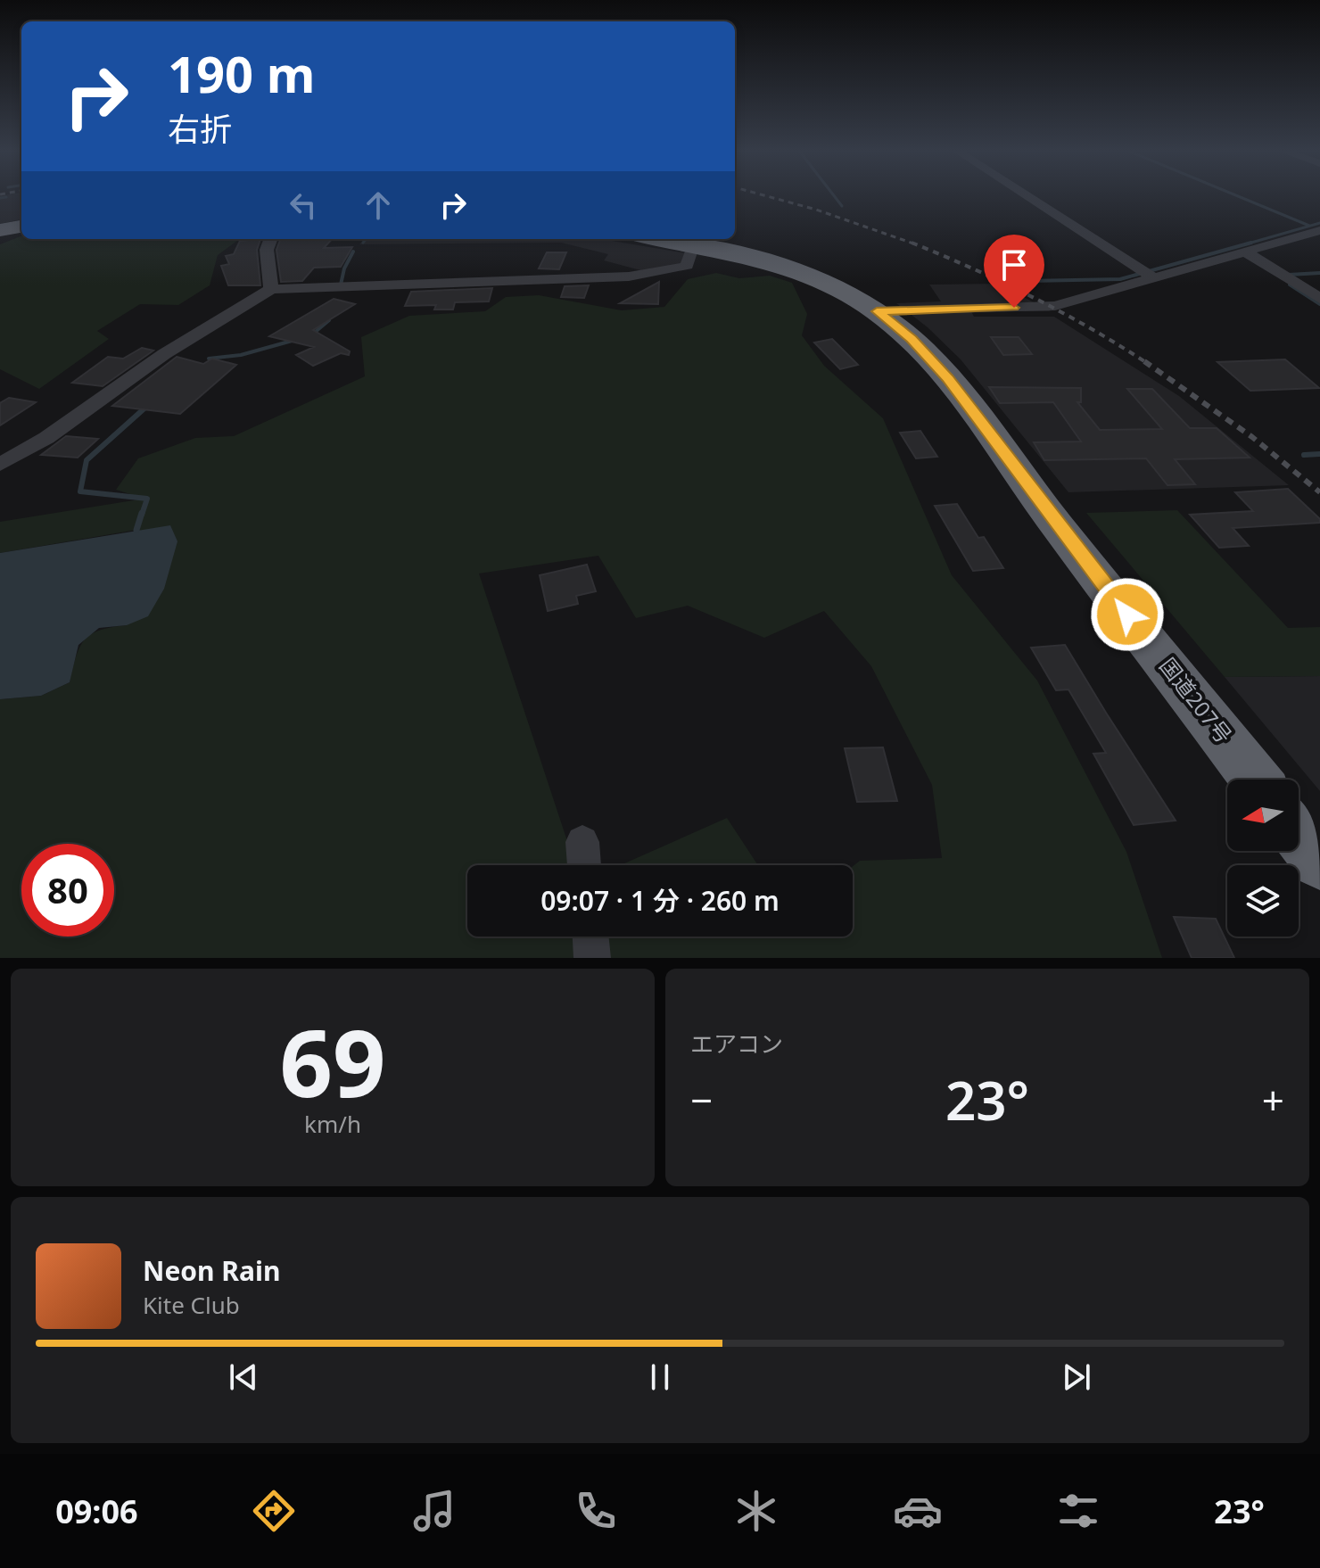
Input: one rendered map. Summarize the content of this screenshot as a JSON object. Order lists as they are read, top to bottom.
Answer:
{
  "streets": {
    "highway": ["国道207号"]
  },
  "north": "left",
  "page": {
    "turn": ["190 m", "右折"],
    "limit": "80",
    "trip": "09:07 · 1 分 · 260 m",
    "tile": [
      ["69", "km/h"],
      "エアコン"
    ],
    "heat": ["−", "23°", "+"],
    "song": ["Neon Rain", "Kite Club"],
    "tabs": ["09:06", "23°"]
  }
}
